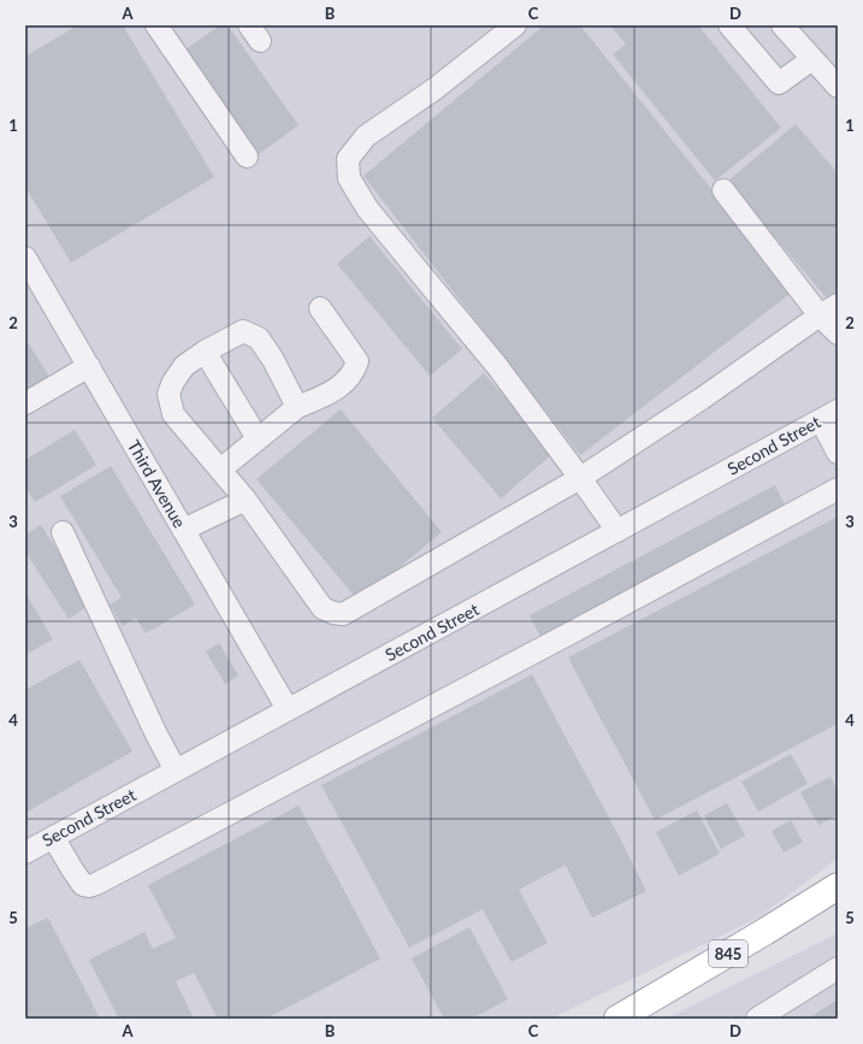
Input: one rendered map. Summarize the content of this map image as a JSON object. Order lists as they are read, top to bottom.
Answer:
{
  "streets": {
    "main road": ["845"],
    "street": ["Second Street", "Third Avenue"]
  },
  "crossings": [
    ["Second Street", "Third Avenue"]
  ],
  "grid": {
    "columns": [
      "A",
      "B",
      "C",
      "D"
    ],
    "rows": [
      "1",
      "2",
      "3",
      "4",
      "5"
    ]
  }
}
